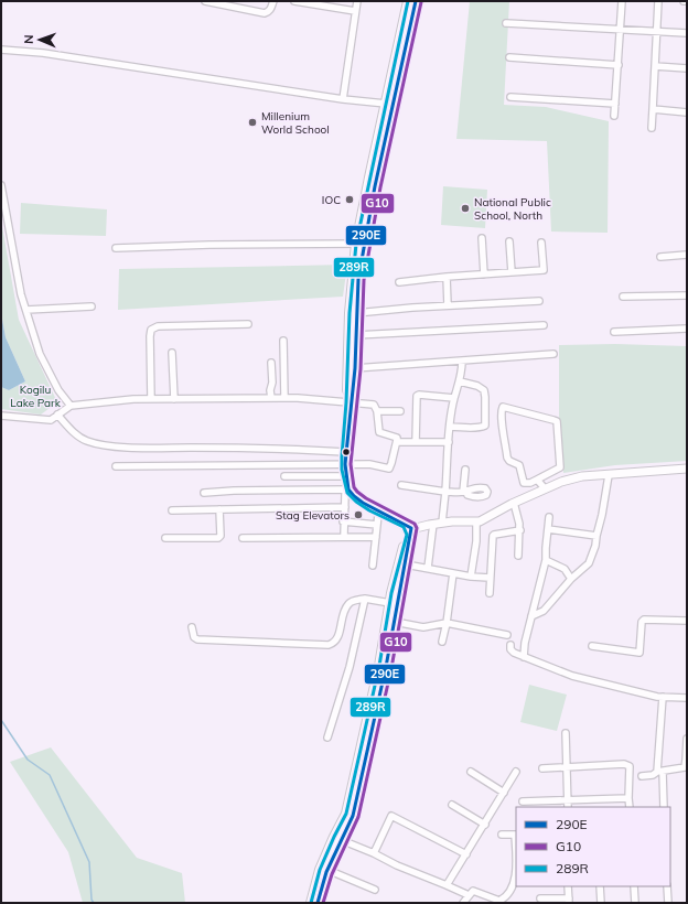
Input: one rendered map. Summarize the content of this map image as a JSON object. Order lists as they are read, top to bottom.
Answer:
{
  "parks": ["Kogilu Lake Park"],
  "places": [
    "Millenium World School",
    "IOC",
    "National Public School, North",
    "Stag Elevators"
  ],
  "lines": ["transit line 290E", "transit line 289R", "transit line G10"],
  "legend": ["290E", "G10", "289R"],
  "north": "left"
}
